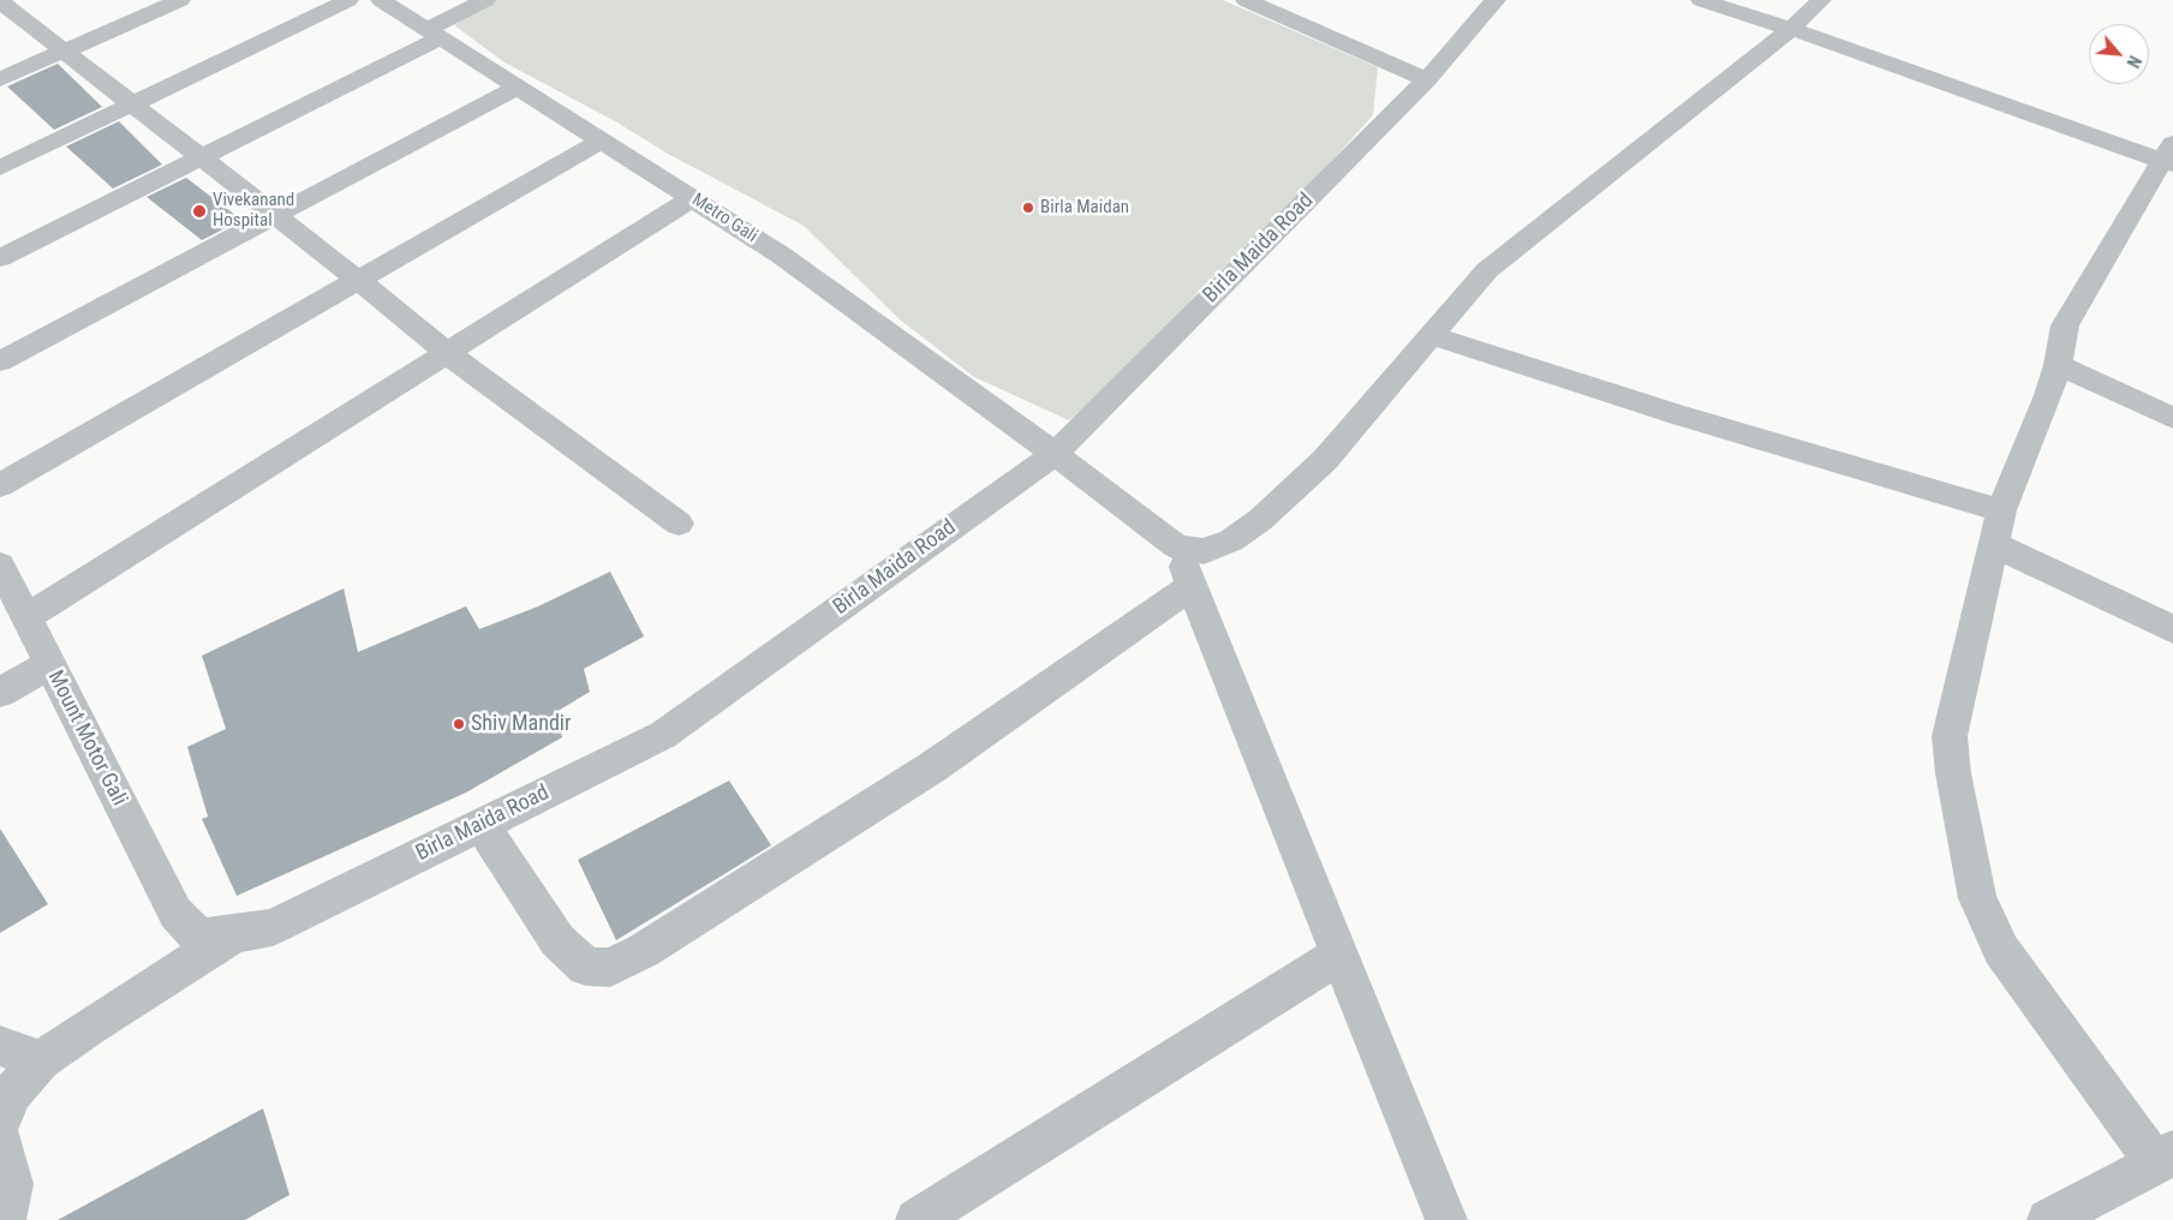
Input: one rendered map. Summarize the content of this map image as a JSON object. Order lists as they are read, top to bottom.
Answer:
{
  "streets": {
    "street": ["Metro Gali", "Birla Maida Road", "Mount Motor Gali"]
  },
  "crossings": [
    ["Metro Gali", "Birla Maida Road"],
    ["Birla Maida Road", "Mount Motor Gali"]
  ],
  "places": ["Birla Maidan", "Vivekanand Hospital", "Shiv Mandir"],
  "north": "bottom right"
}
